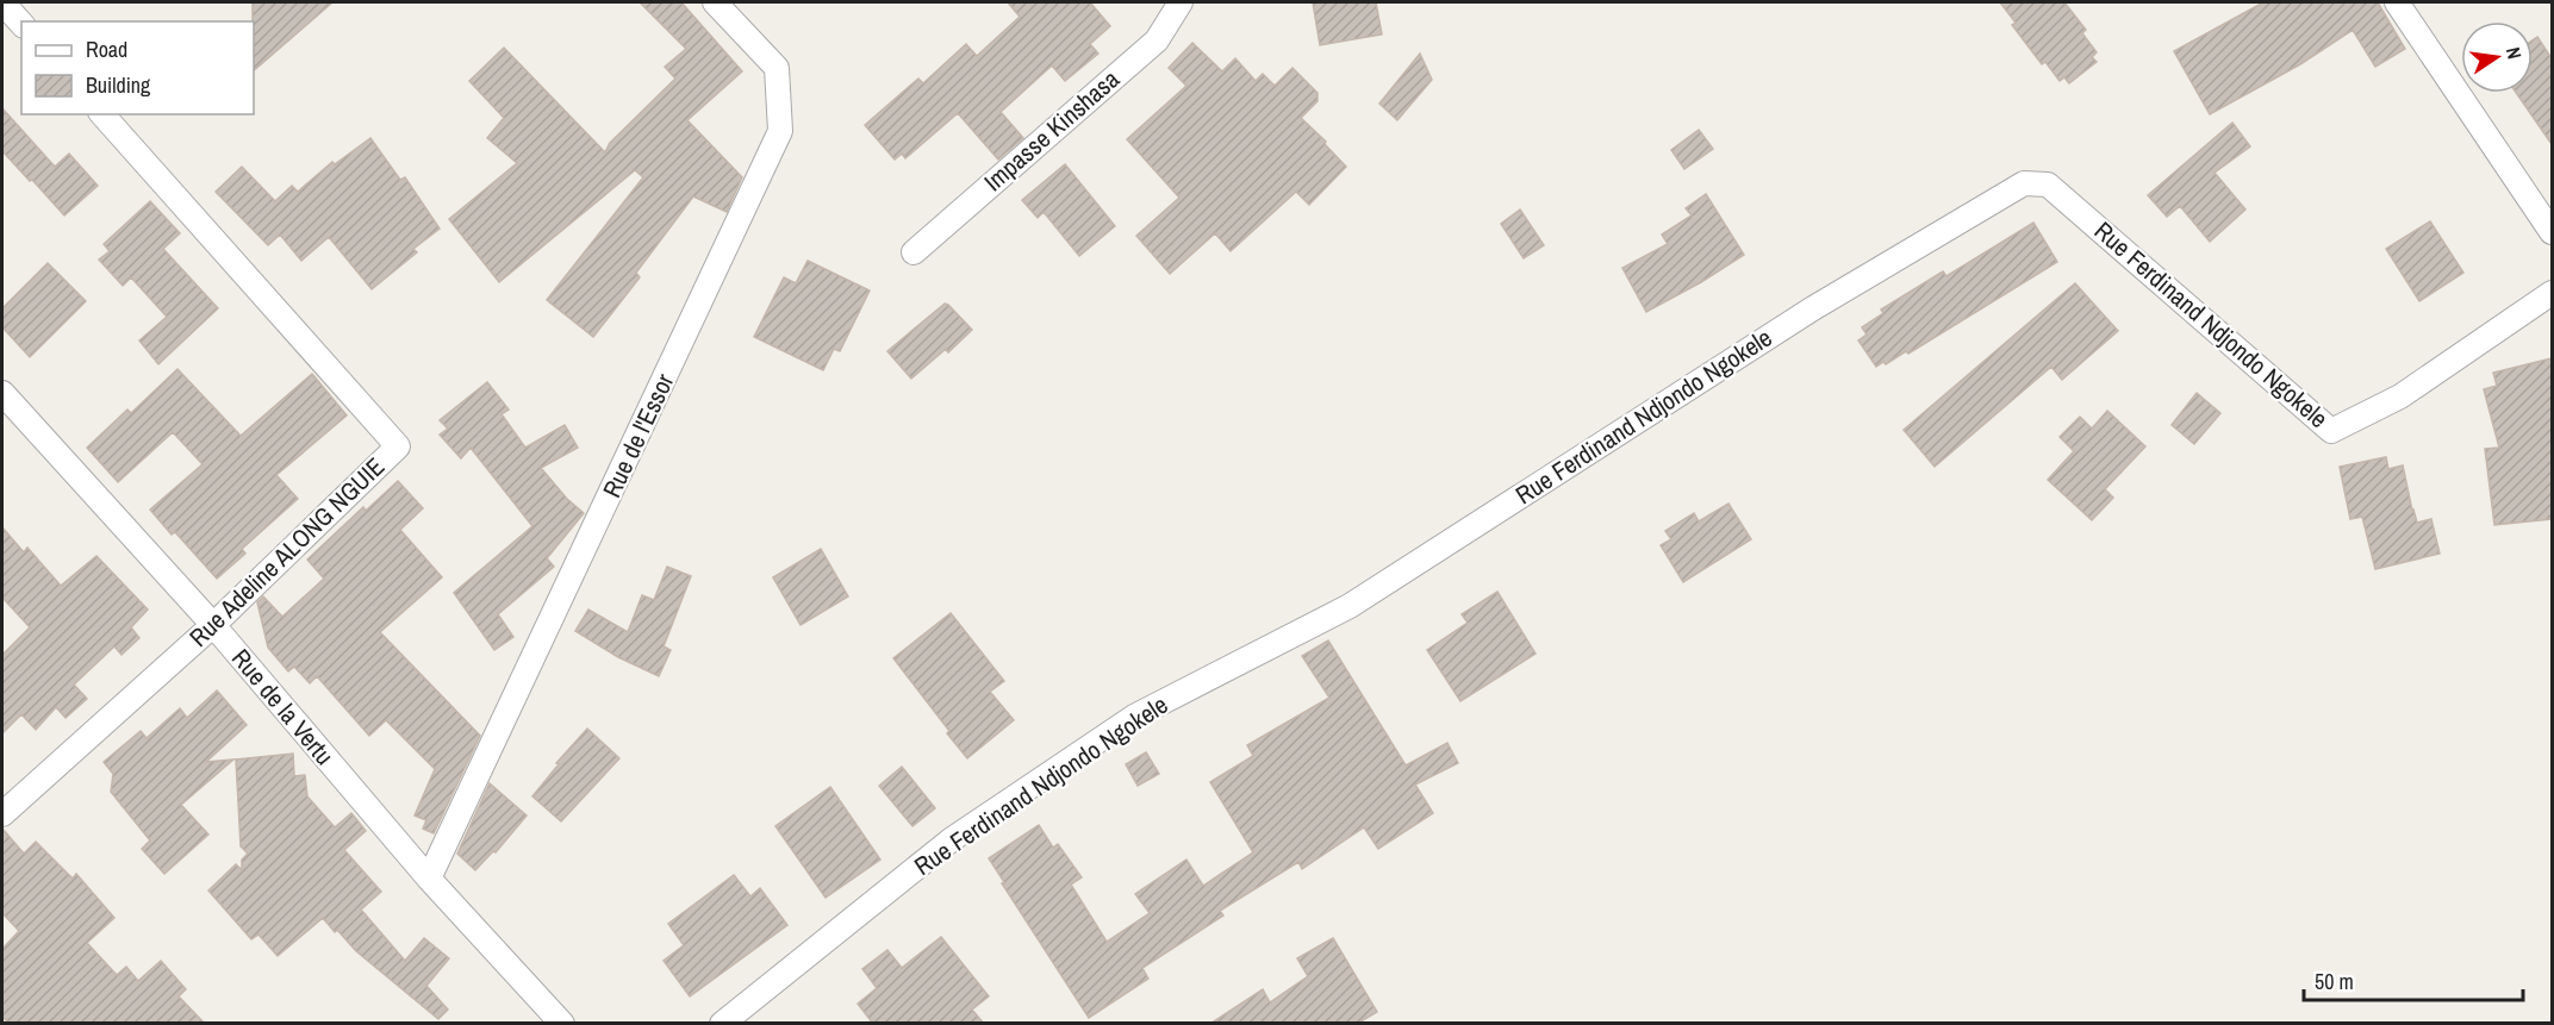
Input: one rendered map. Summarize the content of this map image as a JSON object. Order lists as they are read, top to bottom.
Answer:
{
  "streets": {
    "street": [
      "Impasse Kinshasa",
      "Rue Ferdinand Ndjondo Ngokele",
      "Rue de l'Essor",
      "Rue Adeline ALONG NGUIE",
      "Rue de la Vertu"
    ]
  },
  "crossings": [
    ["Rue de l'Essor", "Rue de la Vertu"],
    ["Rue Adeline ALONG NGUIE", "Rue de la Vertu"]
  ],
  "legend": ["Road", "Building"],
  "scale_bar": "50 m",
  "north": "right"
}
